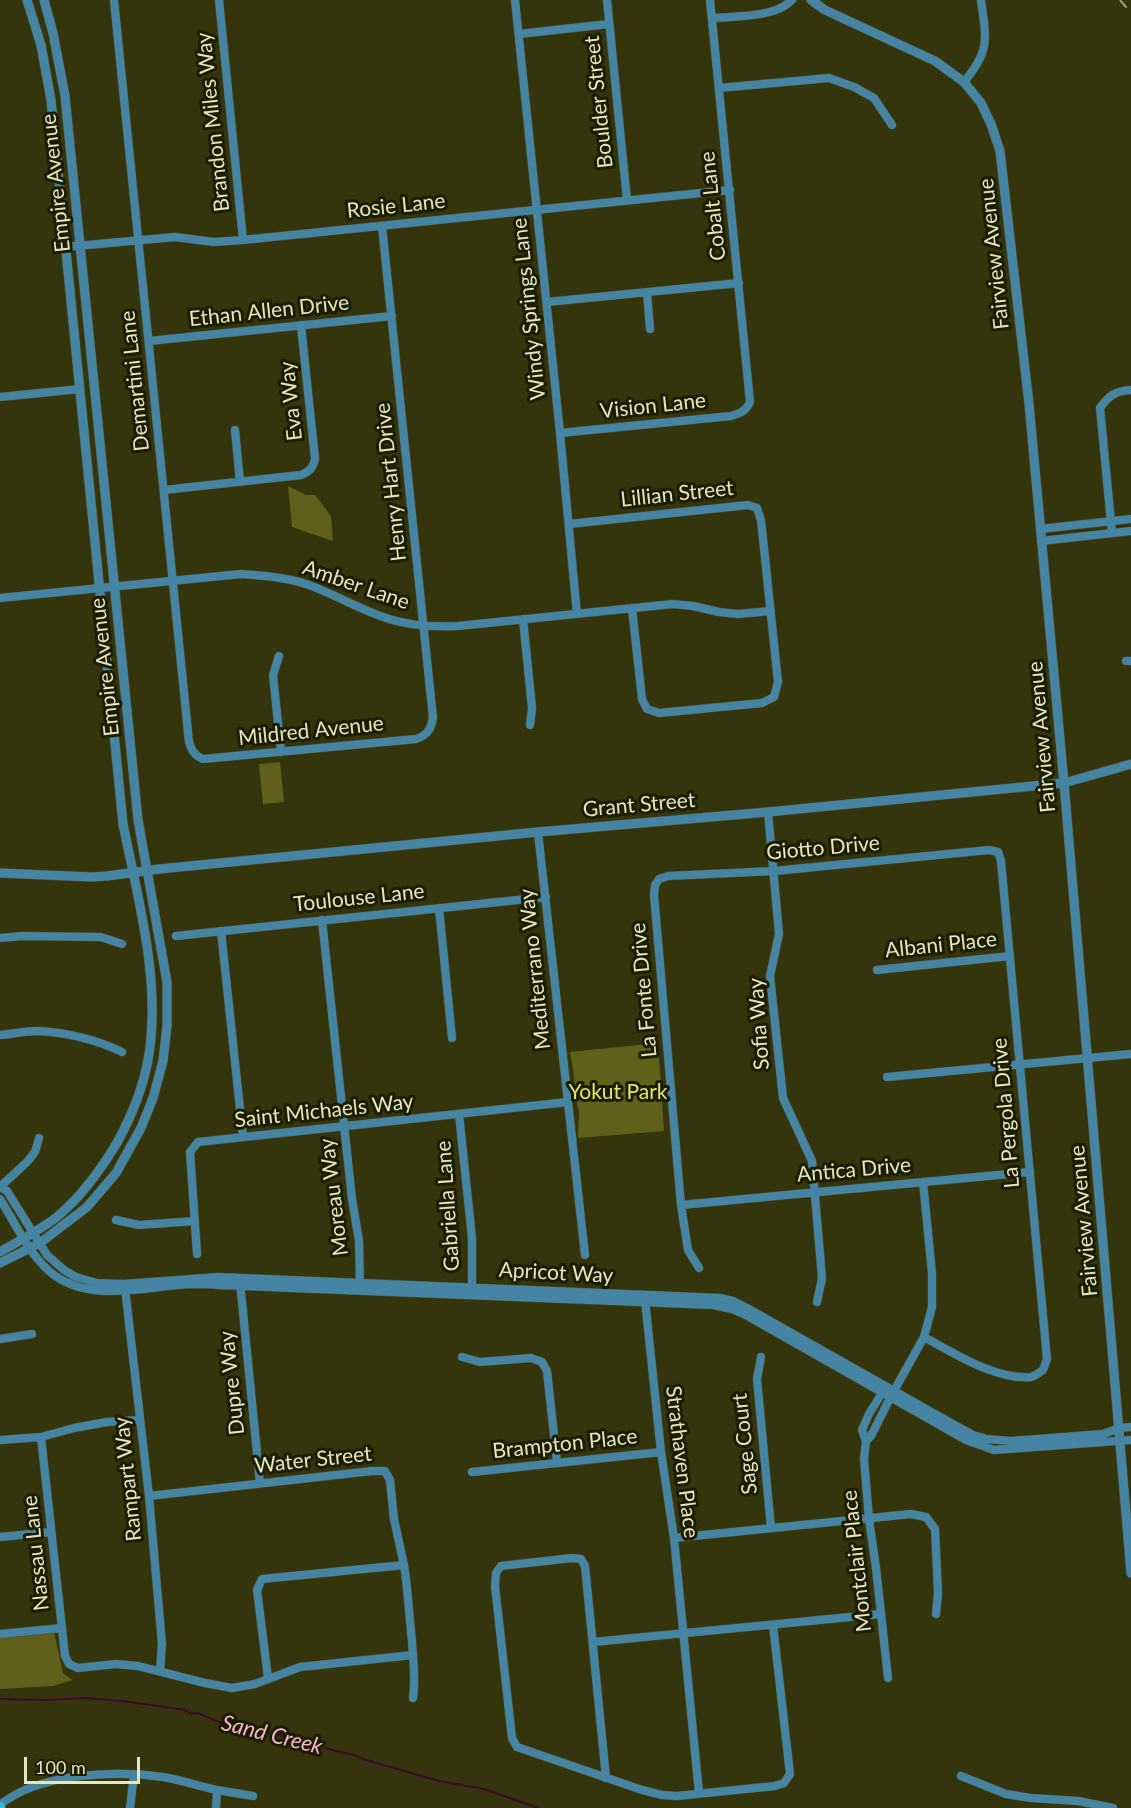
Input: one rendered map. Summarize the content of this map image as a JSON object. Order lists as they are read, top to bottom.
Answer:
{
  "streets": {
    "street": [
      "Boulder Street",
      "Brandon Miles Way",
      "Empire Avenue",
      "Rosie Lane",
      "Cobalt Lane",
      "Fairview Avenue",
      "Windy Springs Lane",
      "Ethan Allen Drive",
      "Demartini Lane",
      "Eva Way",
      "Vision Lane",
      "Henry Hart Drive",
      "Lillian Street",
      "Amber Lane",
      "Mildred Avenue",
      "Grant Street",
      "Giotto Drive",
      "Toulouse Lane",
      "Albani Place",
      "Mediterrano Way",
      "La Fonte Drive",
      "Sofia Way",
      "Saint Michaels Way",
      "La Pergola Drive",
      "Antica Drive",
      "Moreau Way",
      "Gabriella Lane",
      "Apricot Way",
      "Dupre Way",
      "Brampton Place",
      "Sage Court",
      "Water Street",
      "Strathaven Place",
      "Rampart Way",
      "Nassau Lane",
      "Montclair Place"
    ]
  },
  "crossings": [
    ["Boulder Street", "Rosie Lane"],
    ["Brandon Miles Way", "Rosie Lane"],
    ["Empire Avenue", "Rosie Lane"],
    ["Empire Avenue", "Amber Lane"],
    ["Empire Avenue", "Grant Street"],
    ["Empire Avenue", "Apricot Way"],
    ["Rosie Lane", "Cobalt Lane"],
    ["Rosie Lane", "Windy Springs Lane"],
    ["Rosie Lane", "Demartini Lane"],
    ["Rosie Lane", "Henry Hart Drive"],
    ["Cobalt Lane", "Vision Lane"],
    ["Fairview Avenue", "Grant Street"],
    ["Fairview Avenue", "Apricot Way"],
    ["Windy Springs Lane", "Vision Lane"],
    ["Windy Springs Lane", "Lillian Street"],
    ["Windy Springs Lane", "Amber Lane"],
    ["Ethan Allen Drive", "Demartini Lane"],
    ["Ethan Allen Drive", "Eva Way"],
    ["Ethan Allen Drive", "Henry Hart Drive"],
    ["Demartini Lane", "Amber Lane"],
    ["Demartini Lane", "Mildred Avenue"],
    ["Henry Hart Drive", "Amber Lane"],
    ["Henry Hart Drive", "Mildred Avenue"],
    ["Lillian Street", "Amber Lane"],
    ["Grant Street", "Mediterrano Way"],
    ["Grant Street", "Sofia Way"],
    ["Giotto Drive", "La Fonte Drive"],
    ["Giotto Drive", "Sofia Way"],
    ["Giotto Drive", "La Pergola Drive"],
    ["Toulouse Lane", "Mediterrano Way"],
    ["Toulouse Lane", "Moreau Way"],
    ["Albani Place", "La Pergola Drive"],
    ["Mediterrano Way", "Saint Michaels Way"],
    ["La Fonte Drive", "Antica Drive"],
    ["Sofia Way", "Antica Drive"],
    ["Saint Michaels Way", "Moreau Way"],
    ["Saint Michaels Way", "Gabriella Lane"],
    ["La Pergola Drive", "Antica Drive"],
    ["La Pergola Drive", "Montclair Place"],
    ["Antica Drive", "Montclair Place"],
    ["Moreau Way", "Apricot Way"],
    ["Gabriella Lane", "Apricot Way"],
    ["Apricot Way", "Dupre Way"],
    ["Apricot Way", "Strathaven Place"],
    ["Apricot Way", "Rampart Way"],
    ["Apricot Way", "Montclair Place"],
    ["Dupre Way", "Water Street"],
    ["Brampton Place", "Strathaven Place"],
    ["Water Street", "Rampart Way"],
    ["Rampart Way", "Nassau Lane"]
  ],
  "water": ["Sand Creek"],
  "parks": ["Yokut Park"],
  "scale_bar": "100 m"
}
